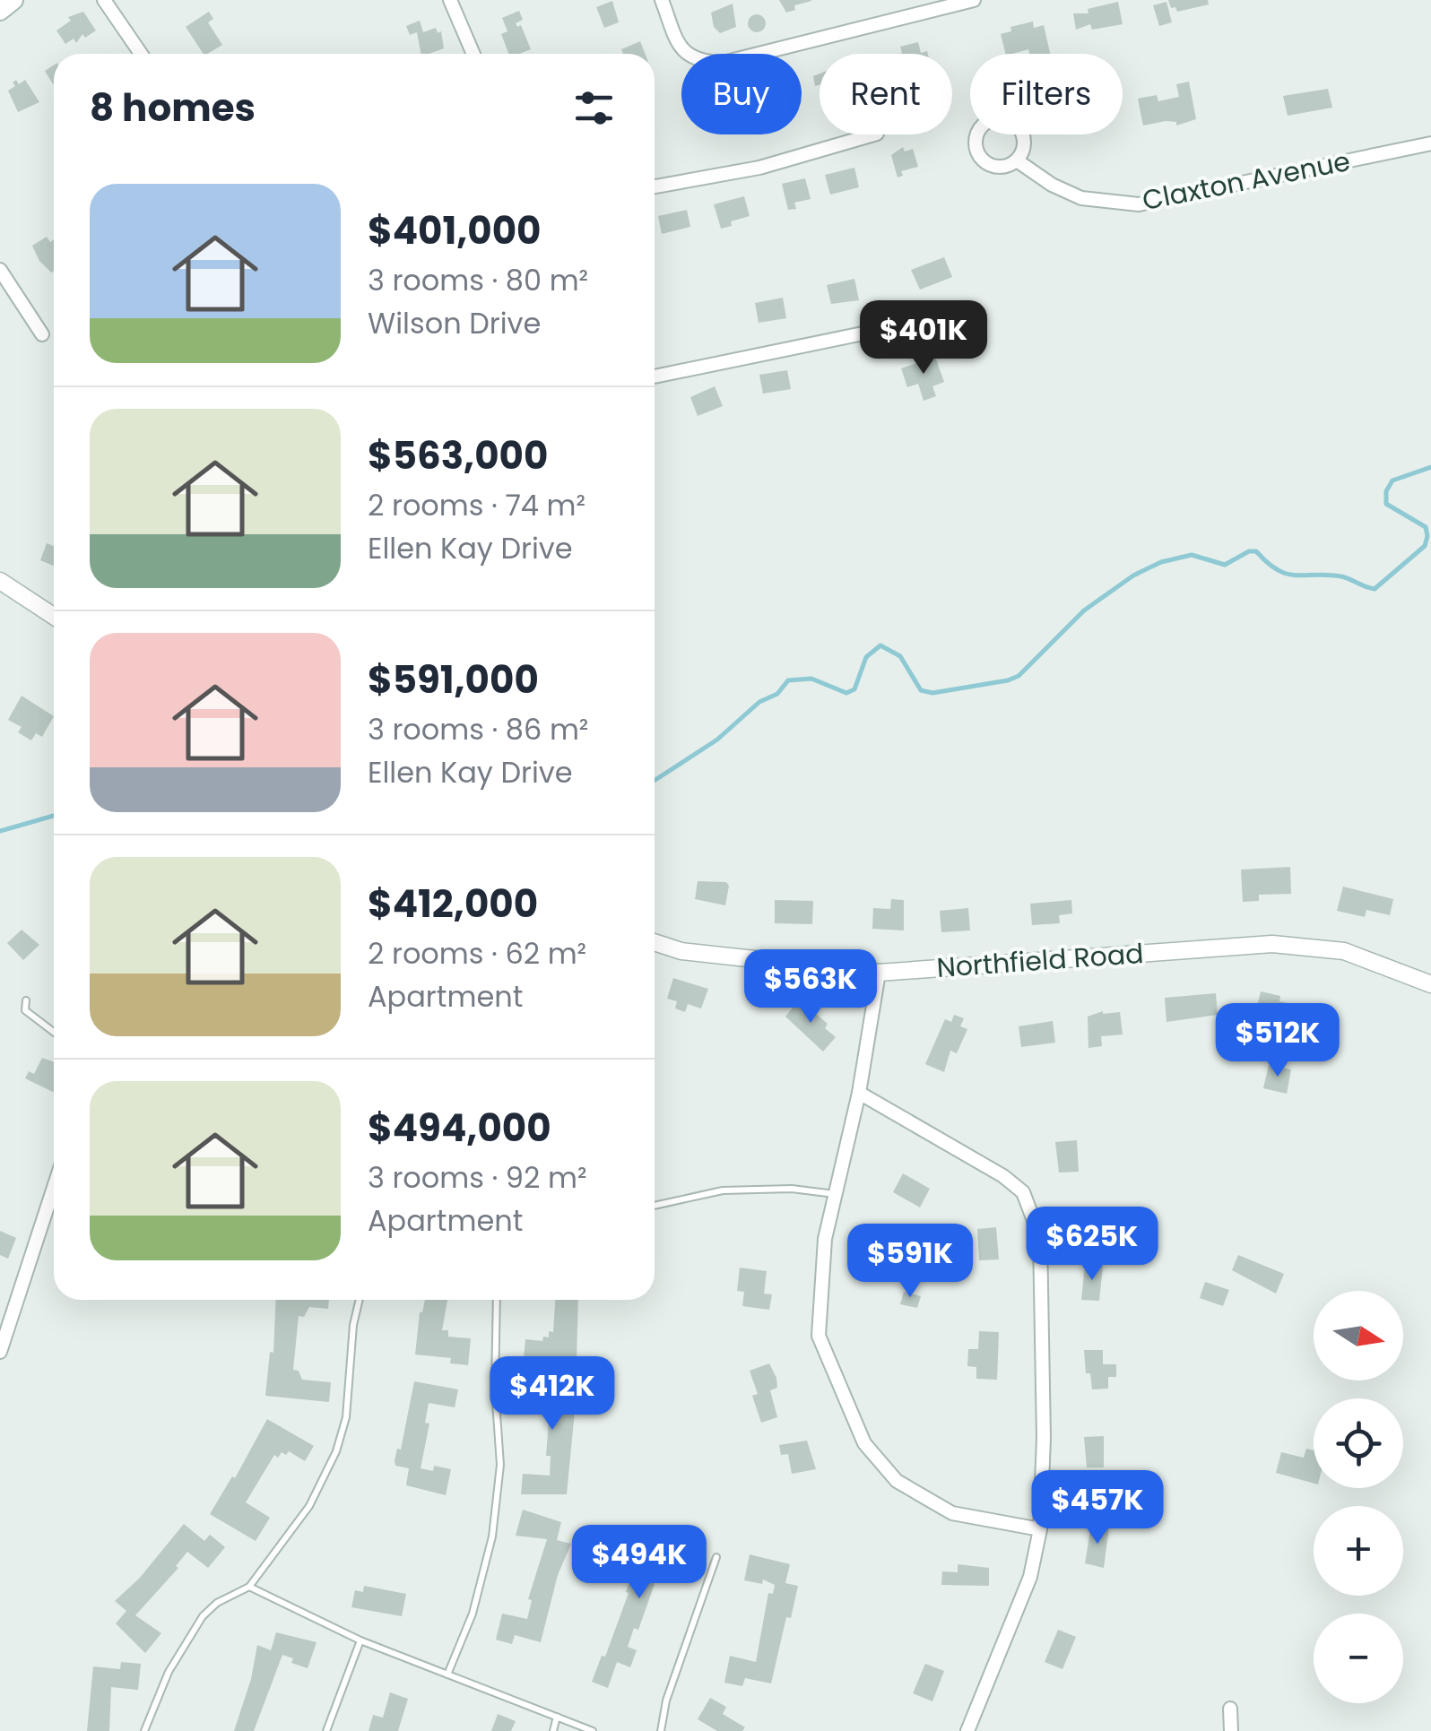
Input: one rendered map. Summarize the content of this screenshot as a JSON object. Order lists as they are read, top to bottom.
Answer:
{
  "streets": {
    "street": ["Claxton Avenue", "Northfield Road"]
  },
  "north": "right",
  "page": {
    "chip": ["Buy", "Rent", "Filters"],
    "heading": "8 homes",
    "list": [
      {
        "name": "$401,000",
        "note": "3 rooms · 80 m² · Wilson Drive"
      },
      {
        "name": "$563,000",
        "note": "2 rooms · 74 m² · Ellen Kay Drive"
      },
      {
        "name": "$591,000",
        "note": "3 rooms · 86 m² · Ellen Kay Drive"
      },
      {
        "name": "$412,000",
        "note": "2 rooms · 62 m² · Apartment"
      },
      {
        "name": "$494,000",
        "note": "3 rooms · 92 m² · Apartment"
      }
    ],
    "price": [
      "$401K",
      "$563K",
      "$512K",
      "$625K",
      "$591K",
      "$412K",
      "$457K",
      "$494K"
    ],
    "map_buttons": ["+", "−"]
  }
}
